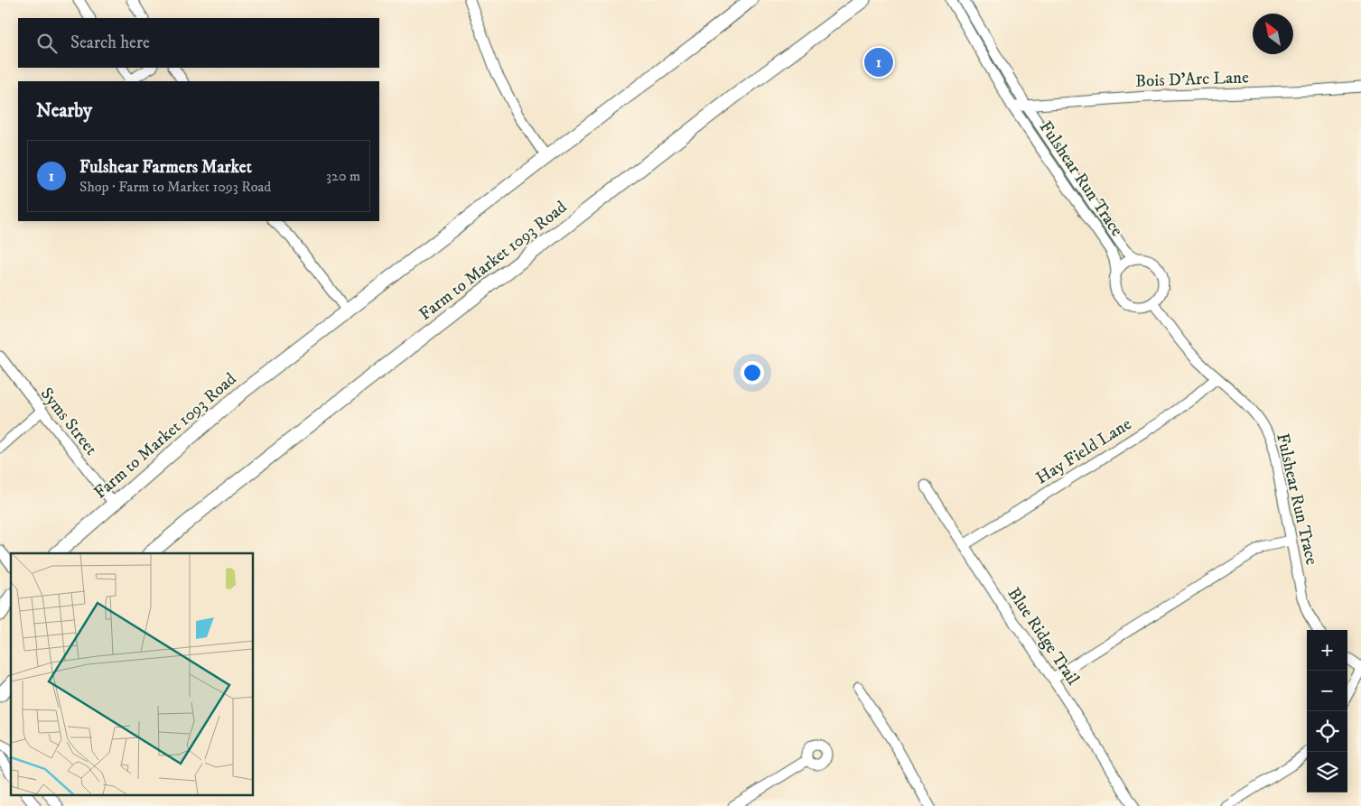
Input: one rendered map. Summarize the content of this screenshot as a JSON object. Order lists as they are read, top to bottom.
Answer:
{
  "streets": {
    "main road": ["Farm to Market 1093 Road"],
    "street": [
      "Bois D'Arc Lane",
      "Fulshear Run Trace",
      "Syms Street",
      "Hay Field Lane",
      "Blue Ridge Trail"
    ]
  },
  "crossings": [
    ["Bois D'Arc Lane", "Fulshear Run Trace"],
    ["Fulshear Run Trace", "Hay Field Lane"],
    ["Farm to Market 1093 Road", "Syms Street"],
    ["Hay Field Lane", "Blue Ridge Trail"]
  ],
  "north": "top left",
  "page": {
    "search": "Search here",
    "pins": "1",
    "heading": "Nearby",
    "list": [
      {
        "mark": "1",
        "name": "Fulshear Farmers Market",
        "note": "Shop · Farm to Market 1093 Road",
        "value": "320 m"
      }
    ],
    "map_buttons": ["+", "−"]
  }
}
